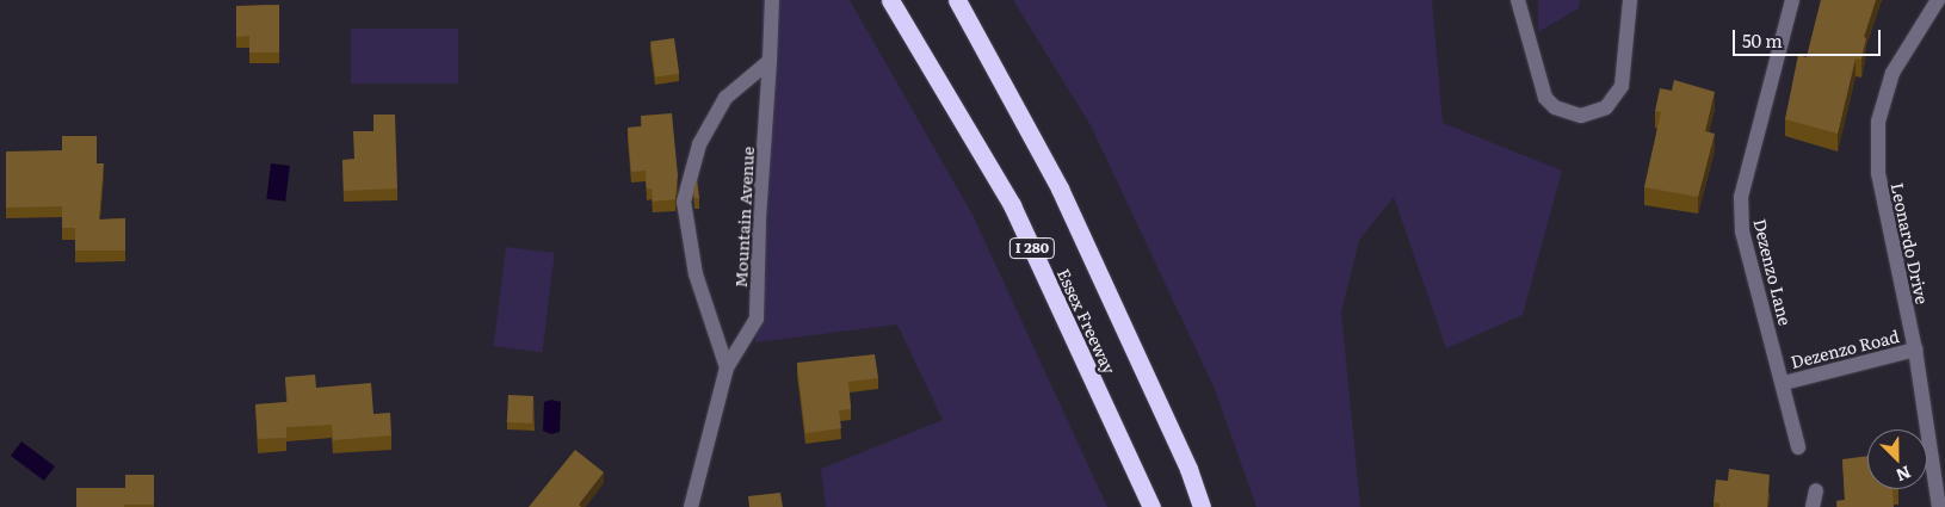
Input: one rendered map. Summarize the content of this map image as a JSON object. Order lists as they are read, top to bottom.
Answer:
{
  "streets": {
    "highway": ["I 280", "Essex Freeway"],
    "street": [
      "Mountain Avenue",
      "Leonardo Drive",
      "Dezenzo Lane",
      "Dezenzo Road"
    ]
  },
  "crossings": [
    ["Leonardo Drive", "Dezenzo Road"],
    ["Dezenzo Lane", "Dezenzo Road"]
  ],
  "scale_bar": "50 m",
  "north": "bottom right"
}
